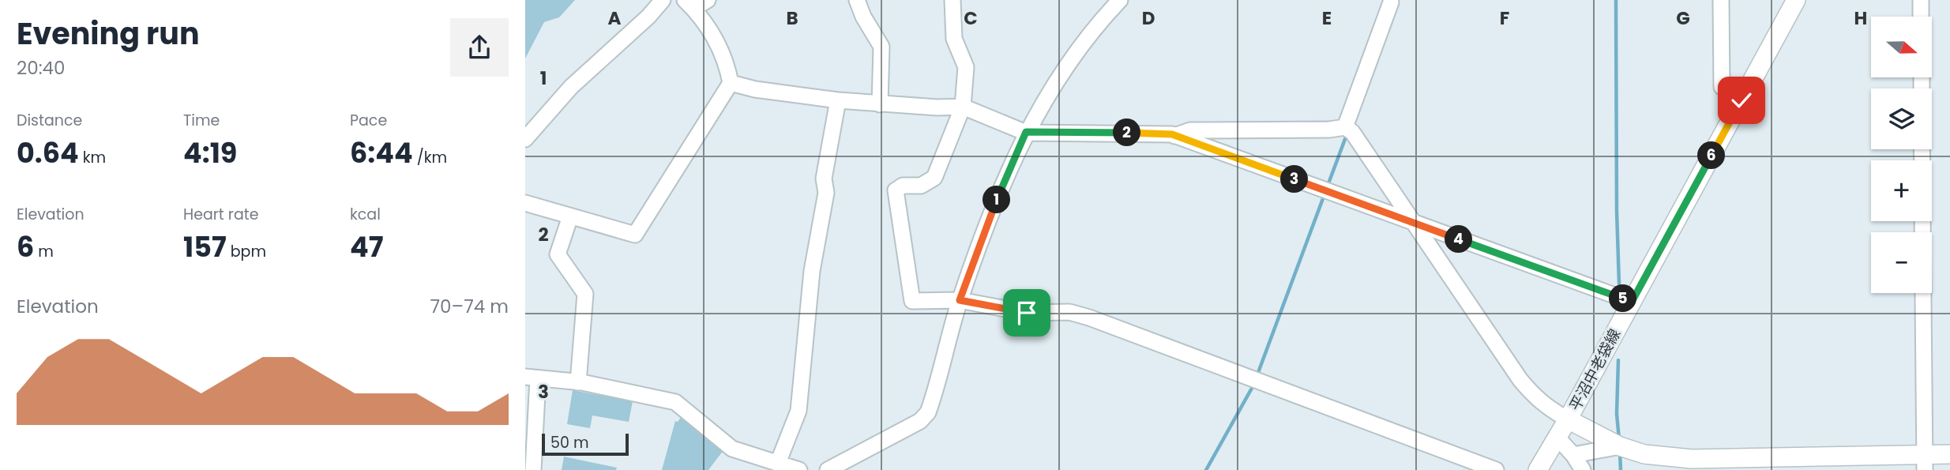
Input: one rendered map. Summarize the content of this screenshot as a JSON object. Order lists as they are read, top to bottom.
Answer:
{
  "streets": {
    "main road": ["平沼中老袋線"]
  },
  "scale_bar": "50 m",
  "north": "right",
  "page": {
    "heading": ["Evening run", "20:40"],
    "map_buttons": ["+", "−"],
    "stats": [
      ["Distance", "0.64 km"],
      ["Time", "4:19"],
      ["Pace", "6:44 /km"],
      ["Elevation", "6 m"],
      ["Heart rate", "157 bpm"],
      ["kcal", "47"]
    ],
    "pins": [
      "2",
      "6",
      "3",
      "1",
      "4",
      "5"
    ],
    "chart": ["Elevation", "70–74 m"],
    "scale": "50 m"
  },
  "grid": {
    "columns": [
      "A",
      "B",
      "C",
      "D",
      "E",
      "F",
      "G",
      "H"
    ],
    "rows": ["1", "2", "3"]
  }
}
